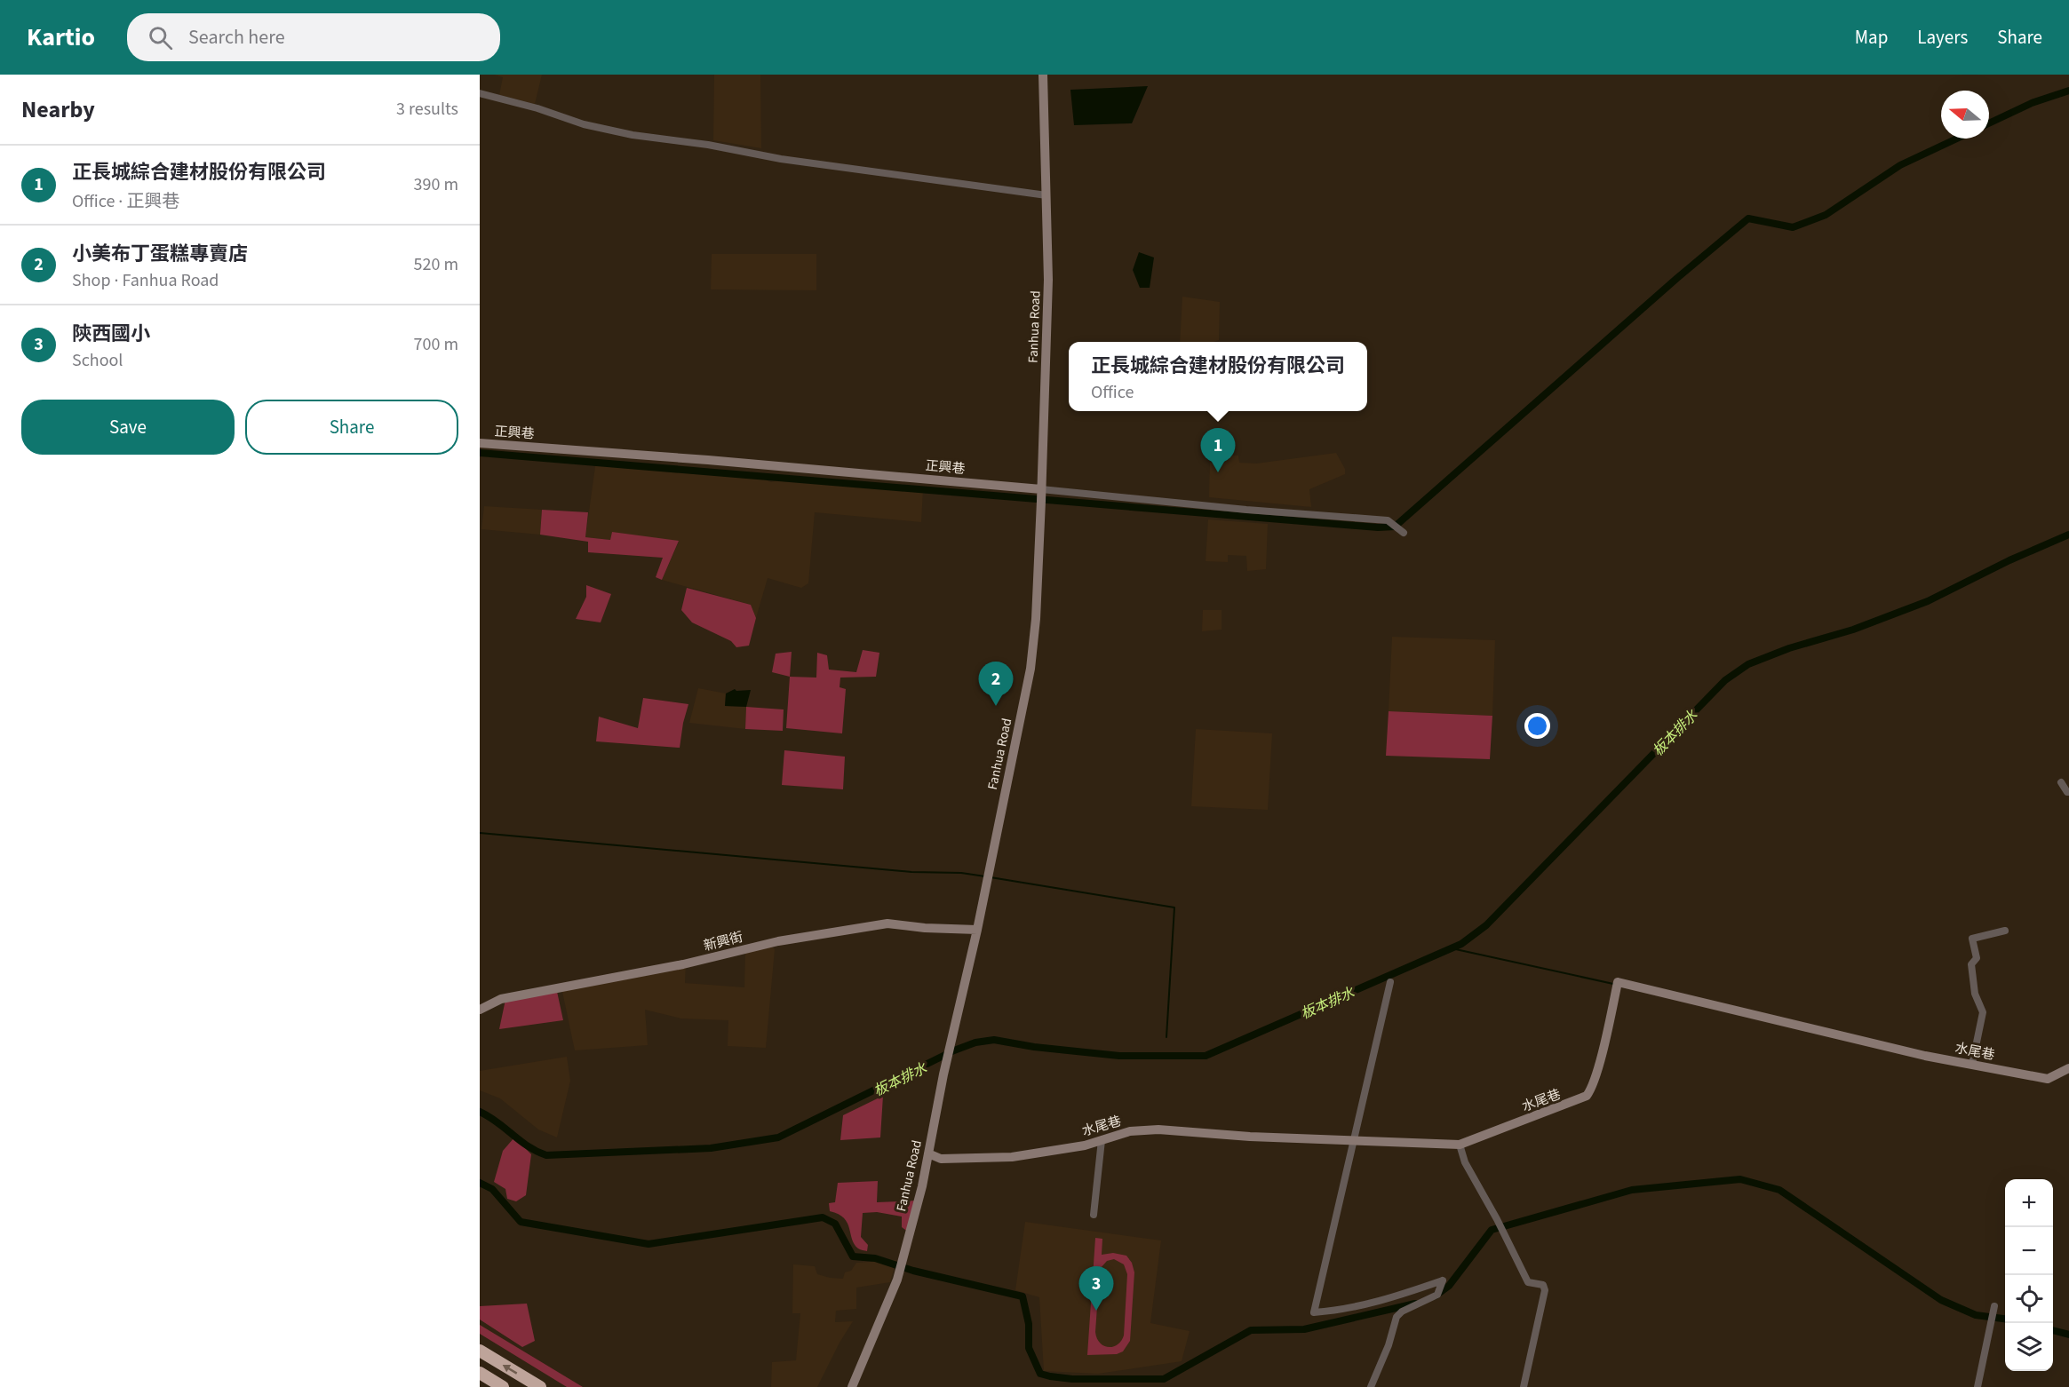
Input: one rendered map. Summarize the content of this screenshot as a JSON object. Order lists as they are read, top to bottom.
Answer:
{
  "streets": {
    "street": [
      "Fanhua Road",
      "正興巷",
      "新興街",
      "水尾巷"
    ]
  },
  "crossings": [
    ["Fanhua Road", "正興巷"],
    ["Fanhua Road", "新興街"],
    ["Fanhua Road", "水尾巷"]
  ],
  "water": ["板本排水"],
  "north": "left",
  "page": {
    "header": "Kartio",
    "search": "Search here",
    "nav": ["Map", "Layers", "Share"],
    "heading": ["Nearby", "3 results"],
    "list": [
      {
        "mark": "1",
        "name": "正長城綜合建材股份有限公司",
        "note": "Office · 正興巷",
        "value": "390 m"
      },
      {
        "mark": "2",
        "name": "小美布丁蛋糕專賣店",
        "note": "Shop · Fanhua Road",
        "value": "520 m"
      },
      {
        "mark": "3",
        "name": "陝西國小",
        "note": "School",
        "value": "700 m"
      }
    ],
    "popup": ["正長城綜合建材股份有限公司", "Office"],
    "buttons": ["Save", "Share"],
    "pins": ["1", "2", "3"],
    "map_buttons": ["+", "−"]
  }
}
